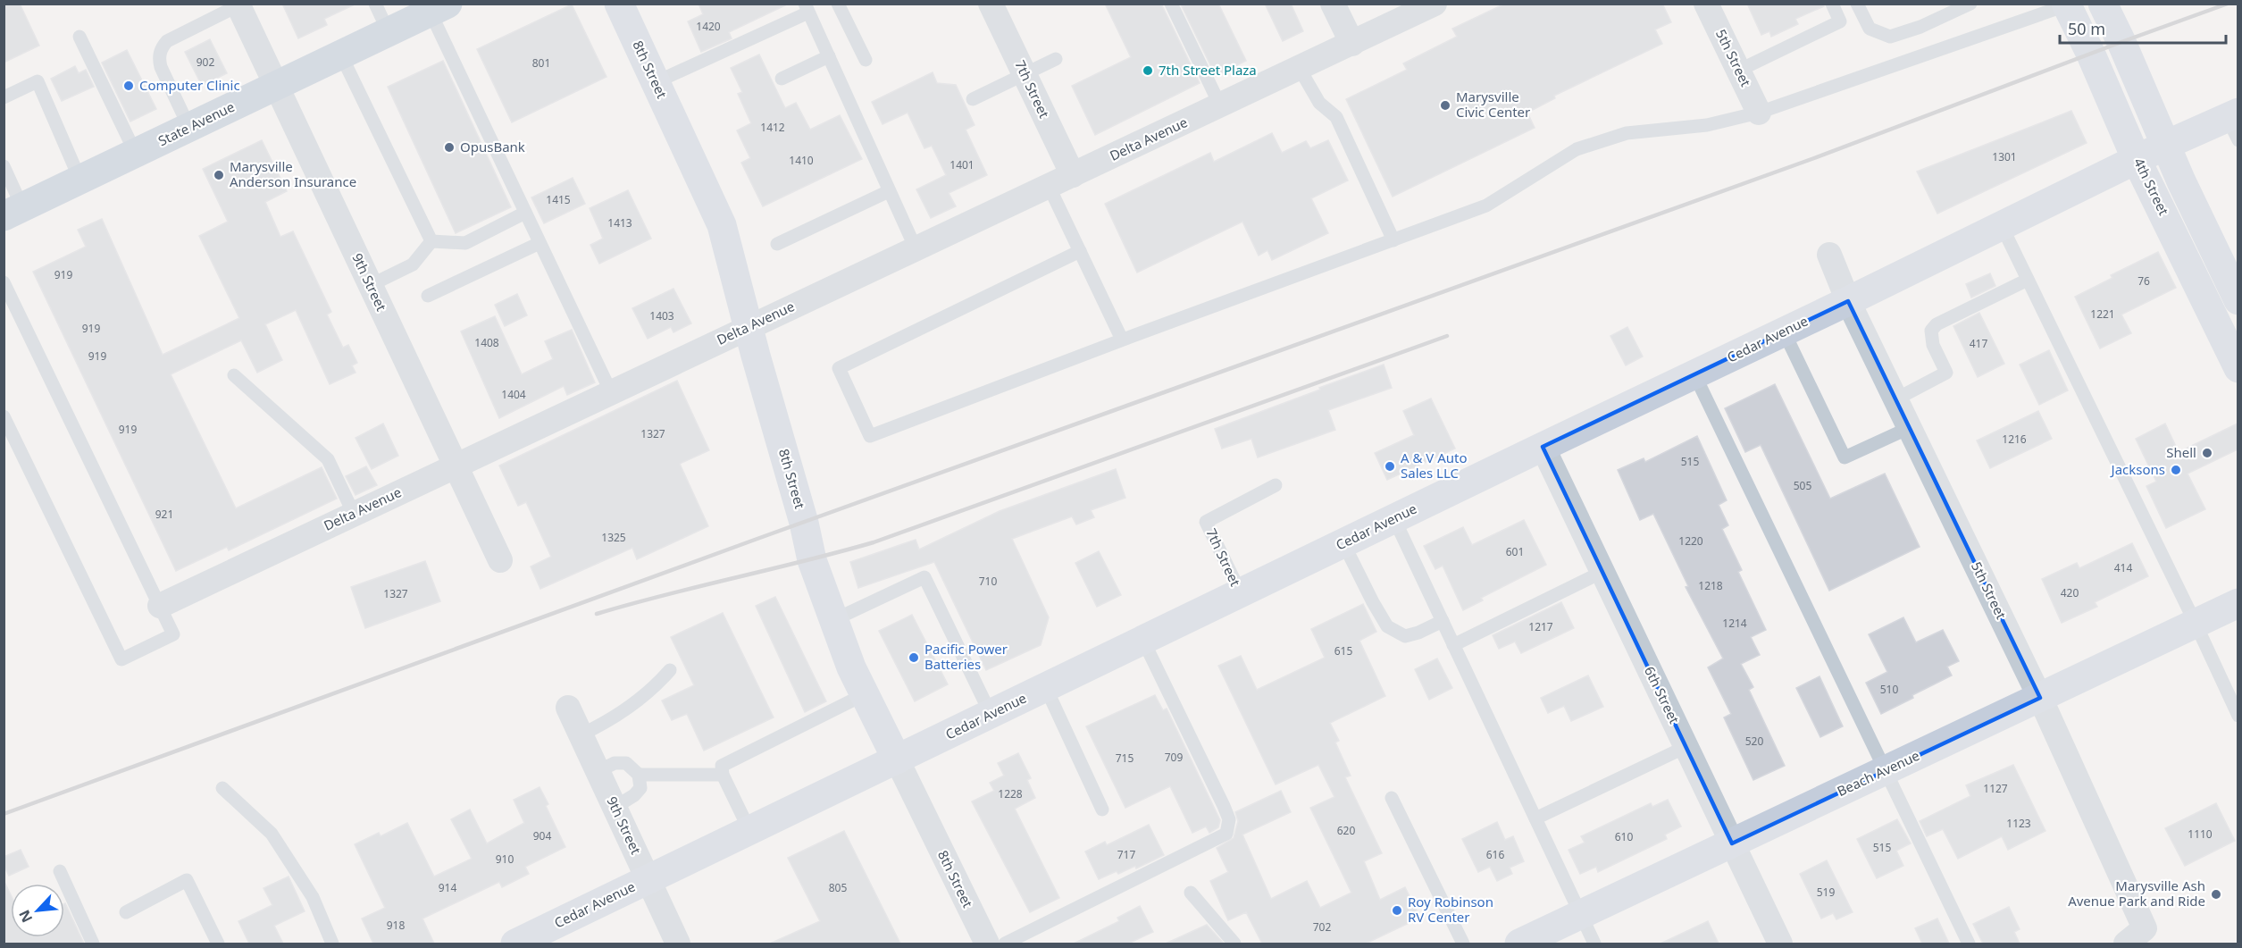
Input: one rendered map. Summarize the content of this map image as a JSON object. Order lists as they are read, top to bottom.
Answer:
{
  "streets": {
    "main road": ["State Avenue"],
    "street": [
      "5th Street",
      "8th Street",
      "7th Street",
      "Delta Avenue",
      "4th Street",
      "9th Street",
      "Cedar Avenue",
      "6th Street",
      "Beach Avenue"
    ]
  },
  "crossings": [
    ["5th Street", "Cedar Avenue"],
    ["5th Street", "Beach Avenue"],
    ["8th Street", "Delta Avenue"],
    ["8th Street", "Cedar Avenue"],
    ["7th Street", "Delta Avenue"],
    ["7th Street", "Cedar Avenue"],
    ["State Avenue", "9th Street"],
    ["Delta Avenue", "9th Street"],
    ["4th Street", "Cedar Avenue"],
    ["9th Street", "Cedar Avenue"],
    ["Cedar Avenue", "6th Street"],
    ["6th Street", "Beach Avenue"]
  ],
  "places": [
    "7th Street Plaza",
    "Computer Clinic",
    "Marysville Civic Center",
    "OpusBank",
    "Marysville Anderson Insurance",
    "Shell",
    "A & V Auto Sales LLC",
    "Jacksons",
    "Pacific Power Batteries",
    "Marysville Ash Avenue Park and Ride",
    "Roy Robinson RV Center"
  ],
  "house_numbers": [
    "1420",
    "902",
    "801",
    "1412",
    "1301",
    "1410",
    "1401",
    "1415",
    "1413",
    "919",
    "76",
    "1221",
    "1403",
    "919",
    "1408",
    "417",
    "919",
    "1404",
    "919",
    "1327",
    "1216",
    "515",
    "505",
    "921",
    "1325",
    "1220",
    "601",
    "414",
    "710",
    "1218",
    "420",
    "1327",
    "1214",
    "1217",
    "615",
    "510",
    "520",
    "709",
    "715",
    "1127",
    "1228",
    "1123",
    "620",
    "1110",
    "904",
    "610",
    "515",
    "717",
    "616",
    "910",
    "914",
    "805",
    "519",
    "918",
    "702"
  ],
  "scale_bar": "50 m",
  "north": "bottom left"
}
